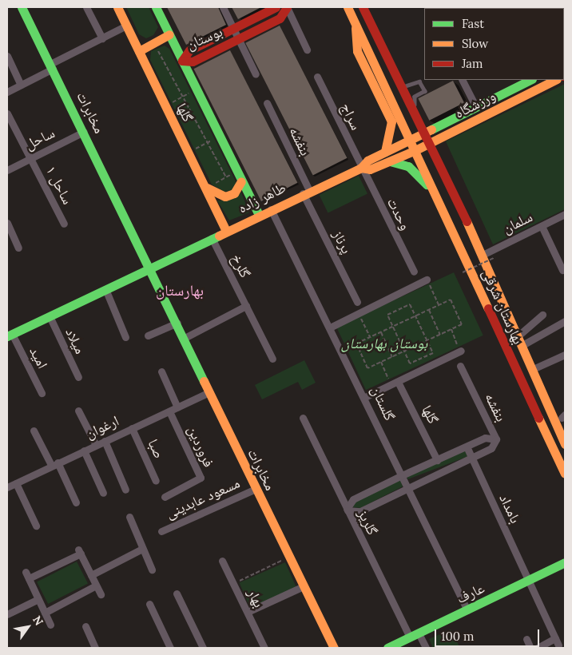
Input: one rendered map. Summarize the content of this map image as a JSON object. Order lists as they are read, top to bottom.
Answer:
{
  "streets": {
    "main road": [
      "بوستان",
      "ورزشگاه",
      "مخابرات",
      "گلها",
      "طاهر زاده",
      "بهارستان شرقی",
      "عارف"
    ],
    "street": [
      "سراج",
      "ساحل",
      "بنفشه",
      "ساحل ۱",
      "وحدت",
      "سلمان",
      "پرناز",
      "گلرخ",
      "میلاد",
      "امید",
      "گلستان",
      "ارغوان",
      "فروردین",
      "صبا",
      "مسعود عابدینی",
      "بامداد",
      "گلریز",
      "بهار"
    ]
  },
  "crossings": [
    ["بوستان", "گلها"],
    ["ورزشگاه", "طاهر زاده"],
    ["ورزشگاه", "بهارستان شرقی"],
    ["مخابرات", "ساحل"],
    ["مخابرات", "طاهر زاده"],
    ["مخابرات", "ارغوان"],
    ["مخابرات", "مسعود عابدینی"],
    ["گلها", "طاهر زاده"],
    ["سراج", "طاهر زاده"],
    ["سراج", "وحدت"],
    ["ساحل", "ساحل ۱"],
    ["بنفشه", "طاهر زاده"],
    ["بنفشه", "پرناز"],
    ["طاهر زاده", "وحدت"],
    ["طاهر زاده", "پرناز"],
    ["طاهر زاده", "گلرخ"],
    ["طاهر زاده", "بهارستان شرقی"],
    ["طاهر زاده", "میلاد"],
    ["طاهر زاده", "امید"],
    ["طاهر زاده", "گلستان"],
    ["سلمان", "بهارستان شرقی"],
    ["گلستان", "عارف"],
    ["ارغوان", "فروردین"],
    ["ارغوان", "صبا"],
    ["بامداد", "عارف"],
    ["گلریز", "عارف"]
  ],
  "districts": ["بهارستان"],
  "parks": ["بوستان بهارستان"],
  "legend": ["Fast", "Slow", "Jam"],
  "scale_bar": "100 m",
  "north": "top right"
}
